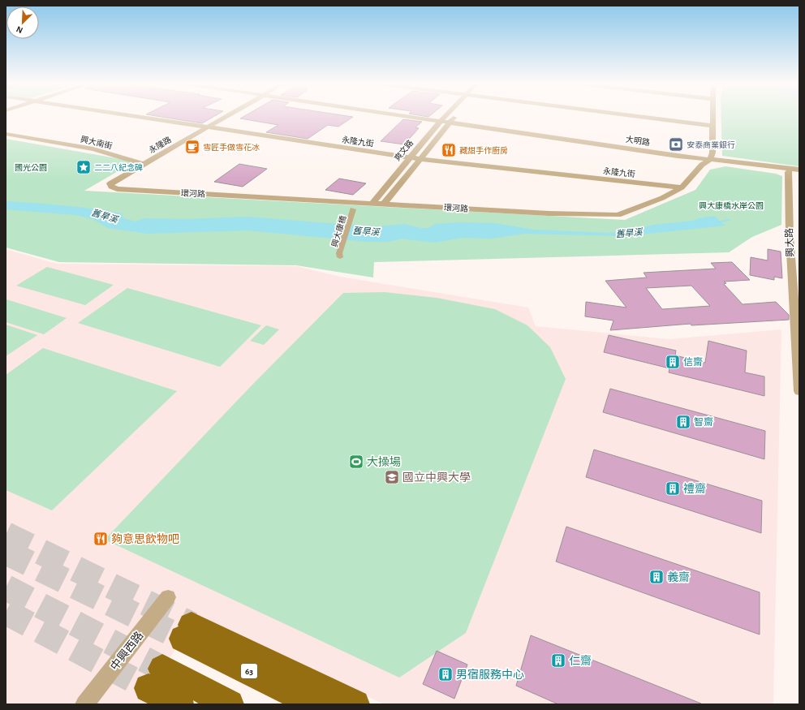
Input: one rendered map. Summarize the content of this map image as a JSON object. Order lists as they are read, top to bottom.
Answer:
{
  "streets": {
    "main road": ["63"],
    "street": [
      "大明路",
      "永隆九街",
      "興大南街",
      "永隆路",
      "爽文路",
      "環河路",
      "興大康橋",
      "興大路",
      "中興西路"
    ]
  },
  "crossings": [
    ["大明路", "爽文路"],
    ["大明路", "環河路"],
    ["大明路", "興大路"],
    ["永隆九街", "永隆路"],
    ["永隆九街", "爽文路"],
    ["永隆九街", "環河路"],
    ["興大南街", "永隆路"],
    ["永隆路", "環河路"],
    ["爽文路", "環河路"]
  ],
  "water": ["舊旱溪"],
  "parks": ["國光公園", "興大康橋水岸公園"],
  "places": {
    "bank": ["安泰商業銀行"],
    "cafe": ["雪匠手做雪花冰"],
    "restaurant": ["藏甜手作廚房", "夠意思飲物吧"],
    "place": ["二二八紀念碑"],
    "building": [
      "信齋",
      "智齋",
      "禮齋",
      "義齋",
      "仁齋",
      "男宿服務中心"
    ],
    "sports": ["大操場"],
    "school or university": ["國立中興大學"]
  },
  "north": "bottom left"
}
